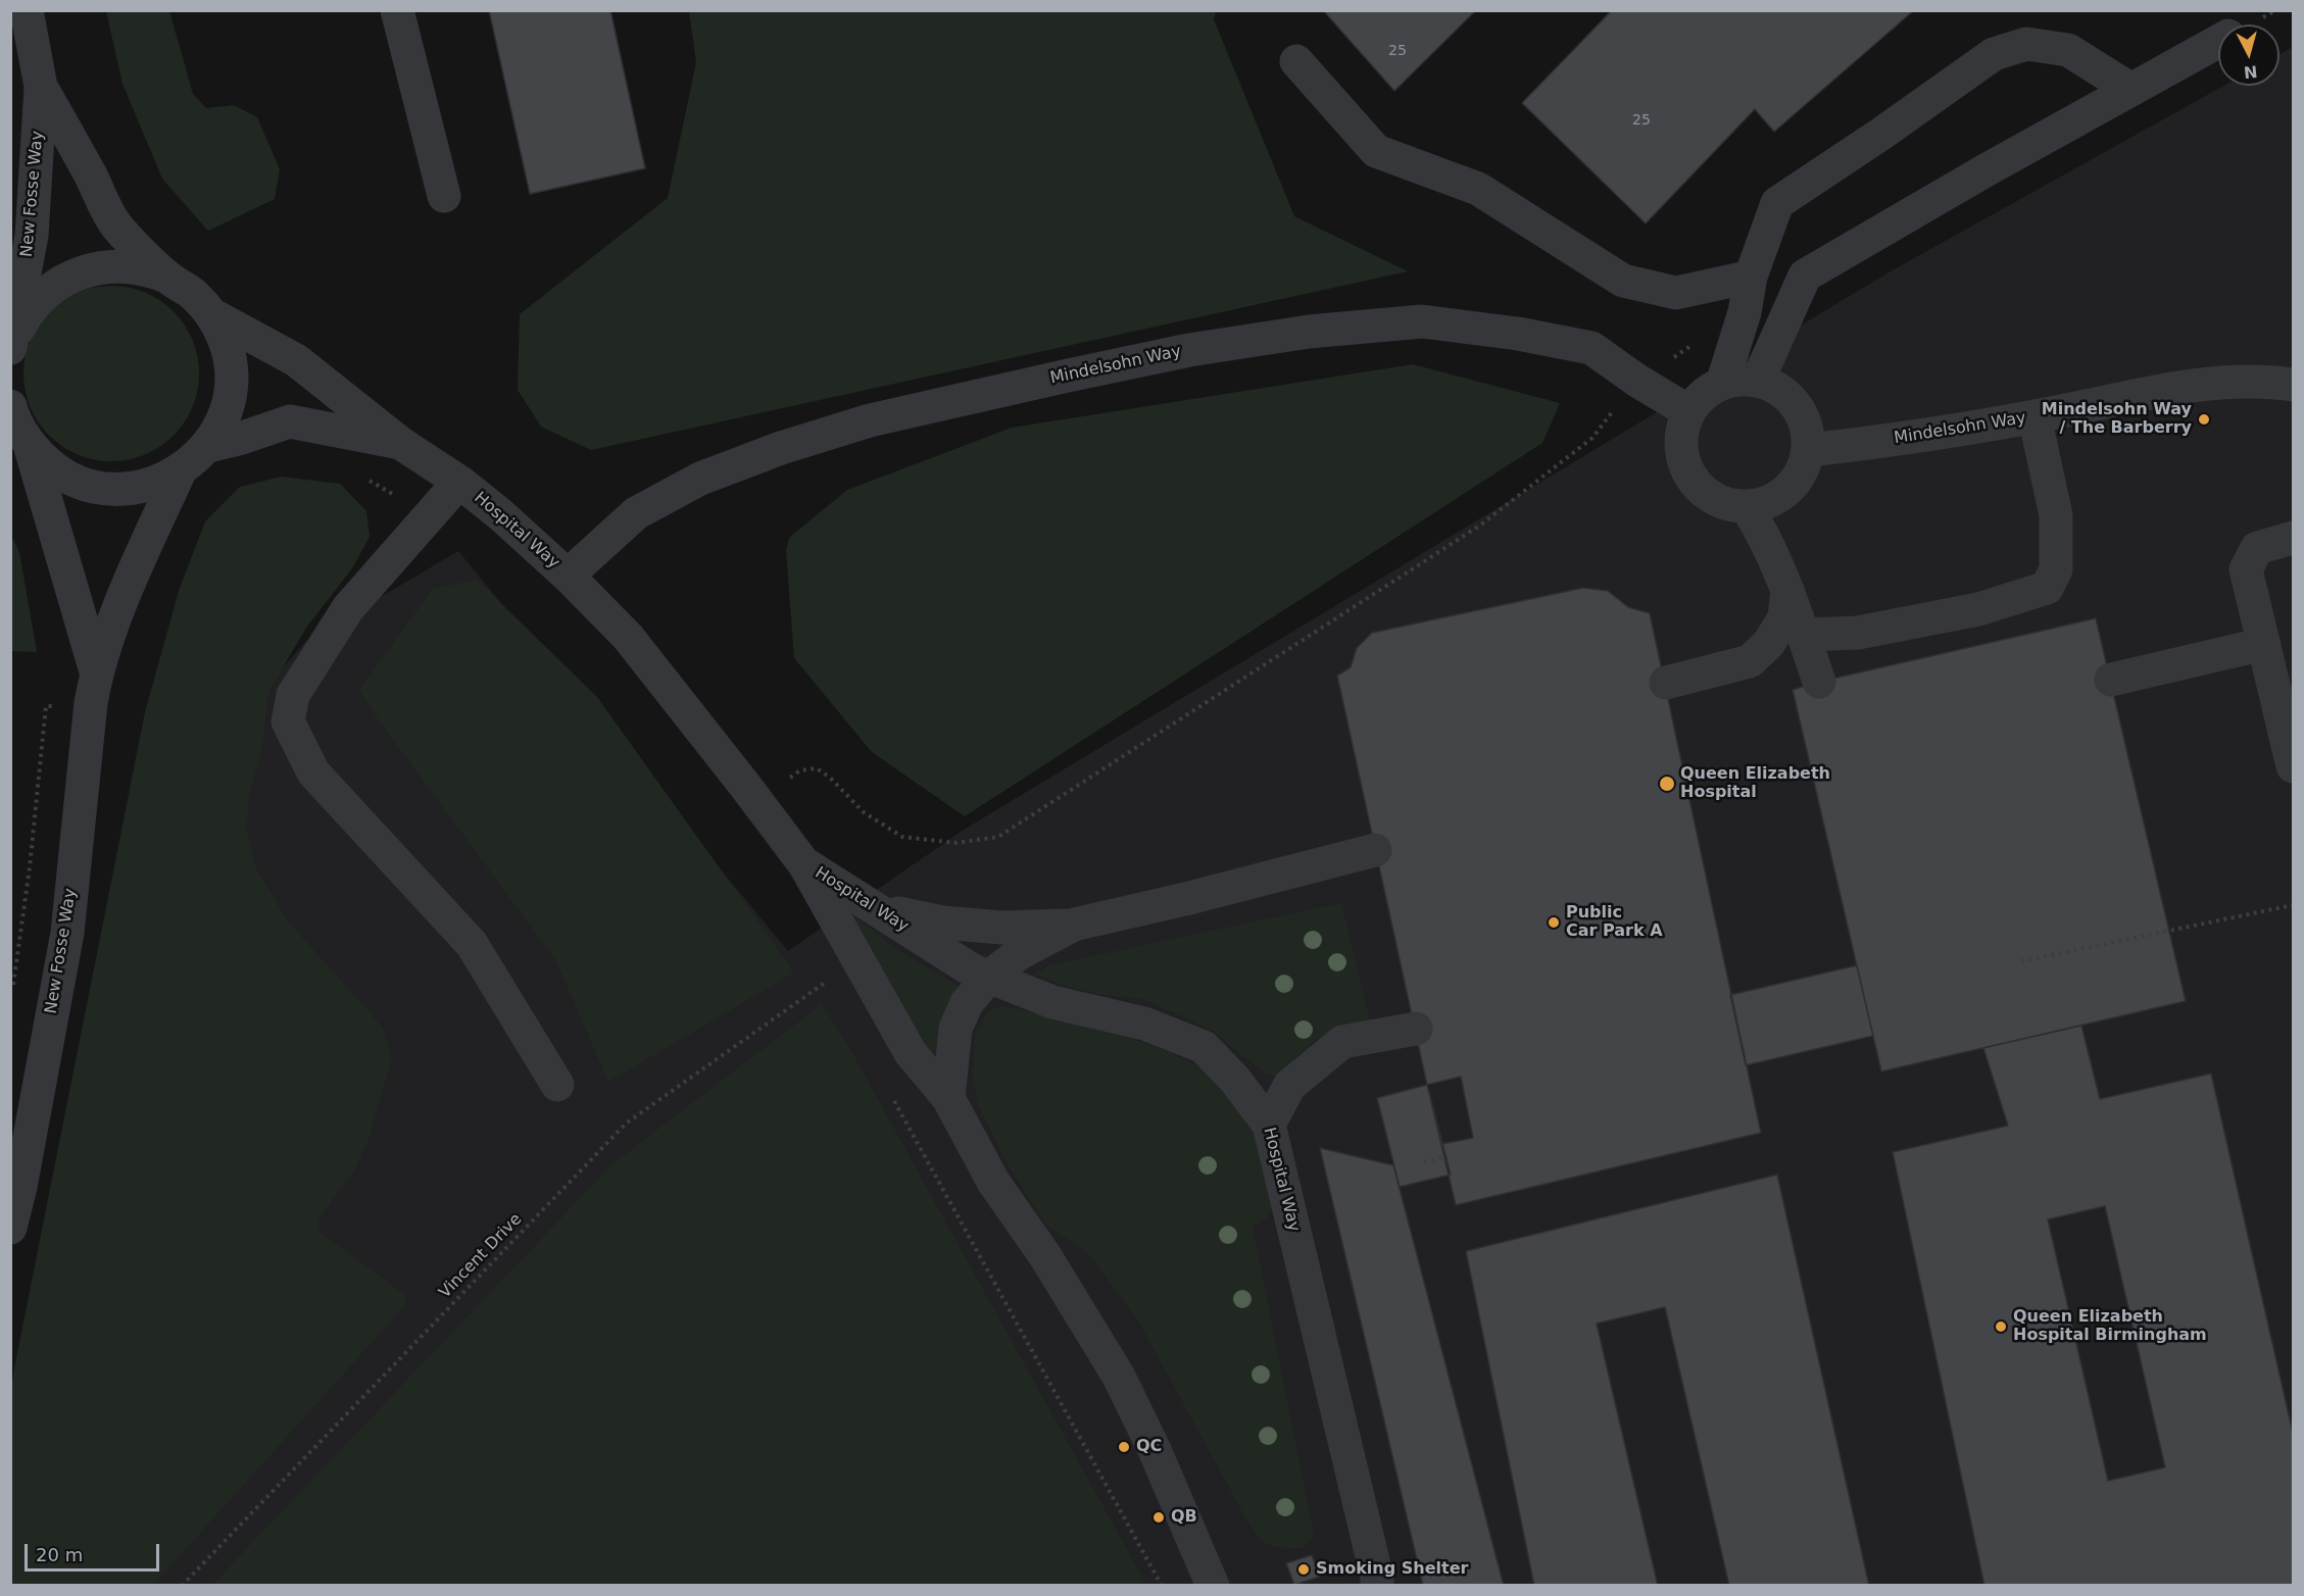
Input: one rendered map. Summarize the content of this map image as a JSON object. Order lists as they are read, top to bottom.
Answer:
{
  "streets": {
    "street": ["New Fosse Way", "Mindelsohn Way", "Hospital Way"],
    "path": ["Vincent Drive"]
  },
  "crossings": [
    ["New Fosse Way", "Hospital Way"],
    ["Mindelsohn Way", "Hospital Way"]
  ],
  "places": [
    "Mindelsohn Way / The Barberry",
    "Queen Elizabeth Hospital",
    "Public Car Park A",
    "Queen Elizabeth Hospital Birmingham",
    "QC",
    "QB",
    "Smoking Shelter"
  ],
  "house_numbers": ["25", "25"],
  "scale_bar": "20 m",
  "north": "bottom"
}
